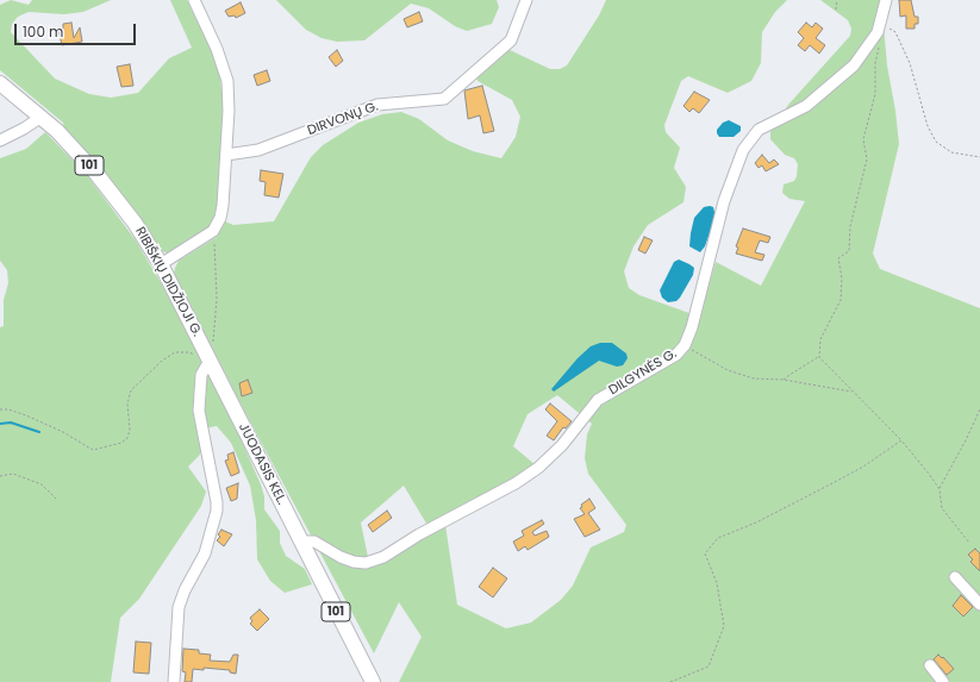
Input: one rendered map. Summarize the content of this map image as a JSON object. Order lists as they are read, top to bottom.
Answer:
{
  "streets": {
    "main road": ["101", "RIBIŠKIŲ DIDŽIOJI G.", "JUODASIS KEL."],
    "street": ["DIRVONŲ G.", "DILGYNĖS G."]
  },
  "crossings": [
    ["RIBIŠKIŲ DIDŽIOJI G.", "JUODASIS KEL."],
    ["DILGYNĖS G.", "JUODASIS KEL."]
  ],
  "scale_bar": "100 m"
}
